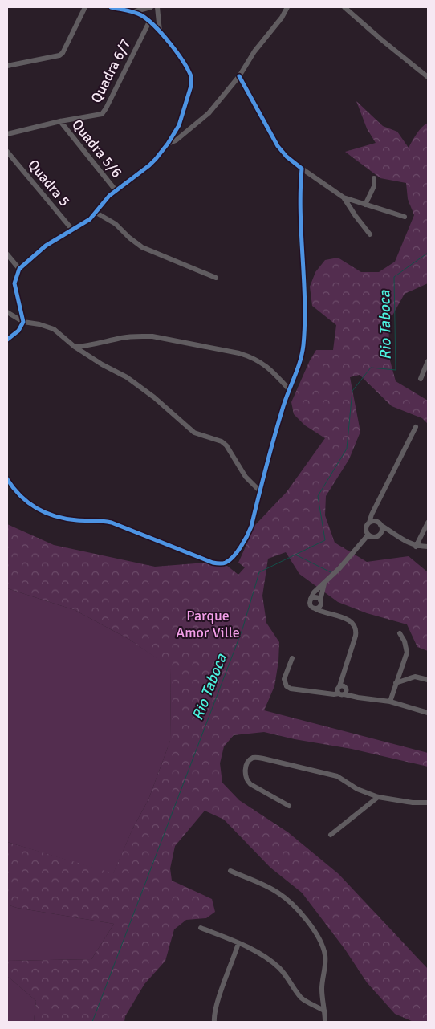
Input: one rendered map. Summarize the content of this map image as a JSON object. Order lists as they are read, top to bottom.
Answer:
{
  "streets": {
    "street": ["Quadra 6/7", "Quadra 5/6", "Quadra 5"]
  },
  "crossings": [
    ["Quadra 6/7", "Quadra 5/6"]
  ],
  "water": ["Rio Taboca"],
  "parks": ["Parque Amor Ville"]
}
